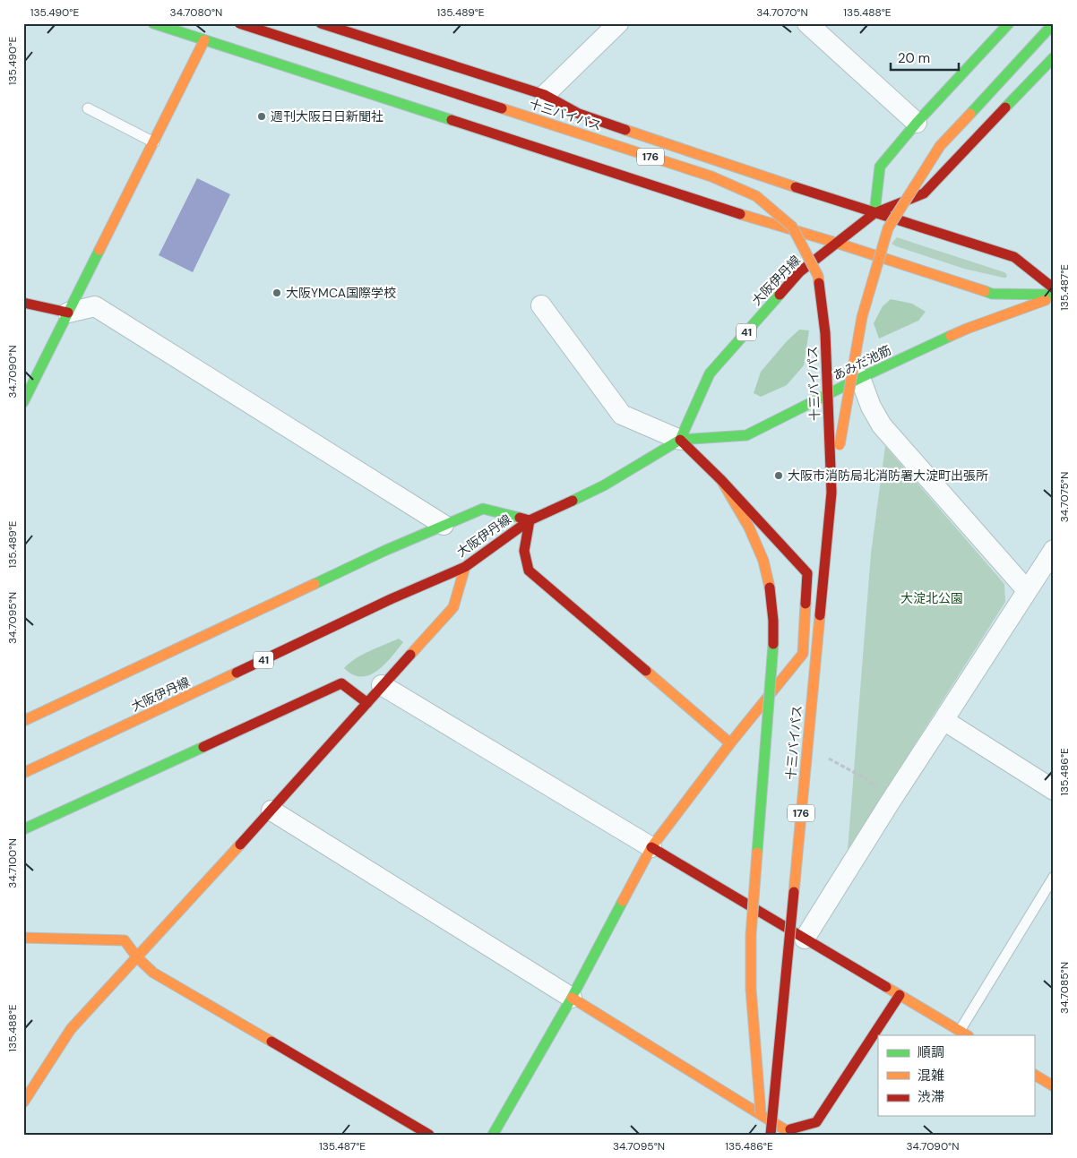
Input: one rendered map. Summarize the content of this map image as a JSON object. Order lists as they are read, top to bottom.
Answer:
{
  "streets": {
    "main road": [
      "十三バイパス",
      "176",
      "大阪伊丹線",
      "41",
      "あみだ池筋"
    ]
  },
  "crossings": [
    ["大阪伊丹線", "あみだ池筋"]
  ],
  "parks": ["大淀北公園"],
  "places": ["週刊大阪日日新聞社", "大阪YMCA国際学校", "大阪市消防局北消防署大淀町出張所"],
  "legend": ["順調", "混雑", "渋滞"],
  "scale_bar": "20 m",
  "coordinates": [
    "135.490°E",
    "34.7080°N",
    "135.489°E",
    "34.7070°N",
    "135.488°E",
    "135.487°E",
    "34.7090°N",
    "34.7075°N",
    "34.7095°N",
    "135.486°E",
    "34.7100°N",
    "34.7085°N"
  ]
}
